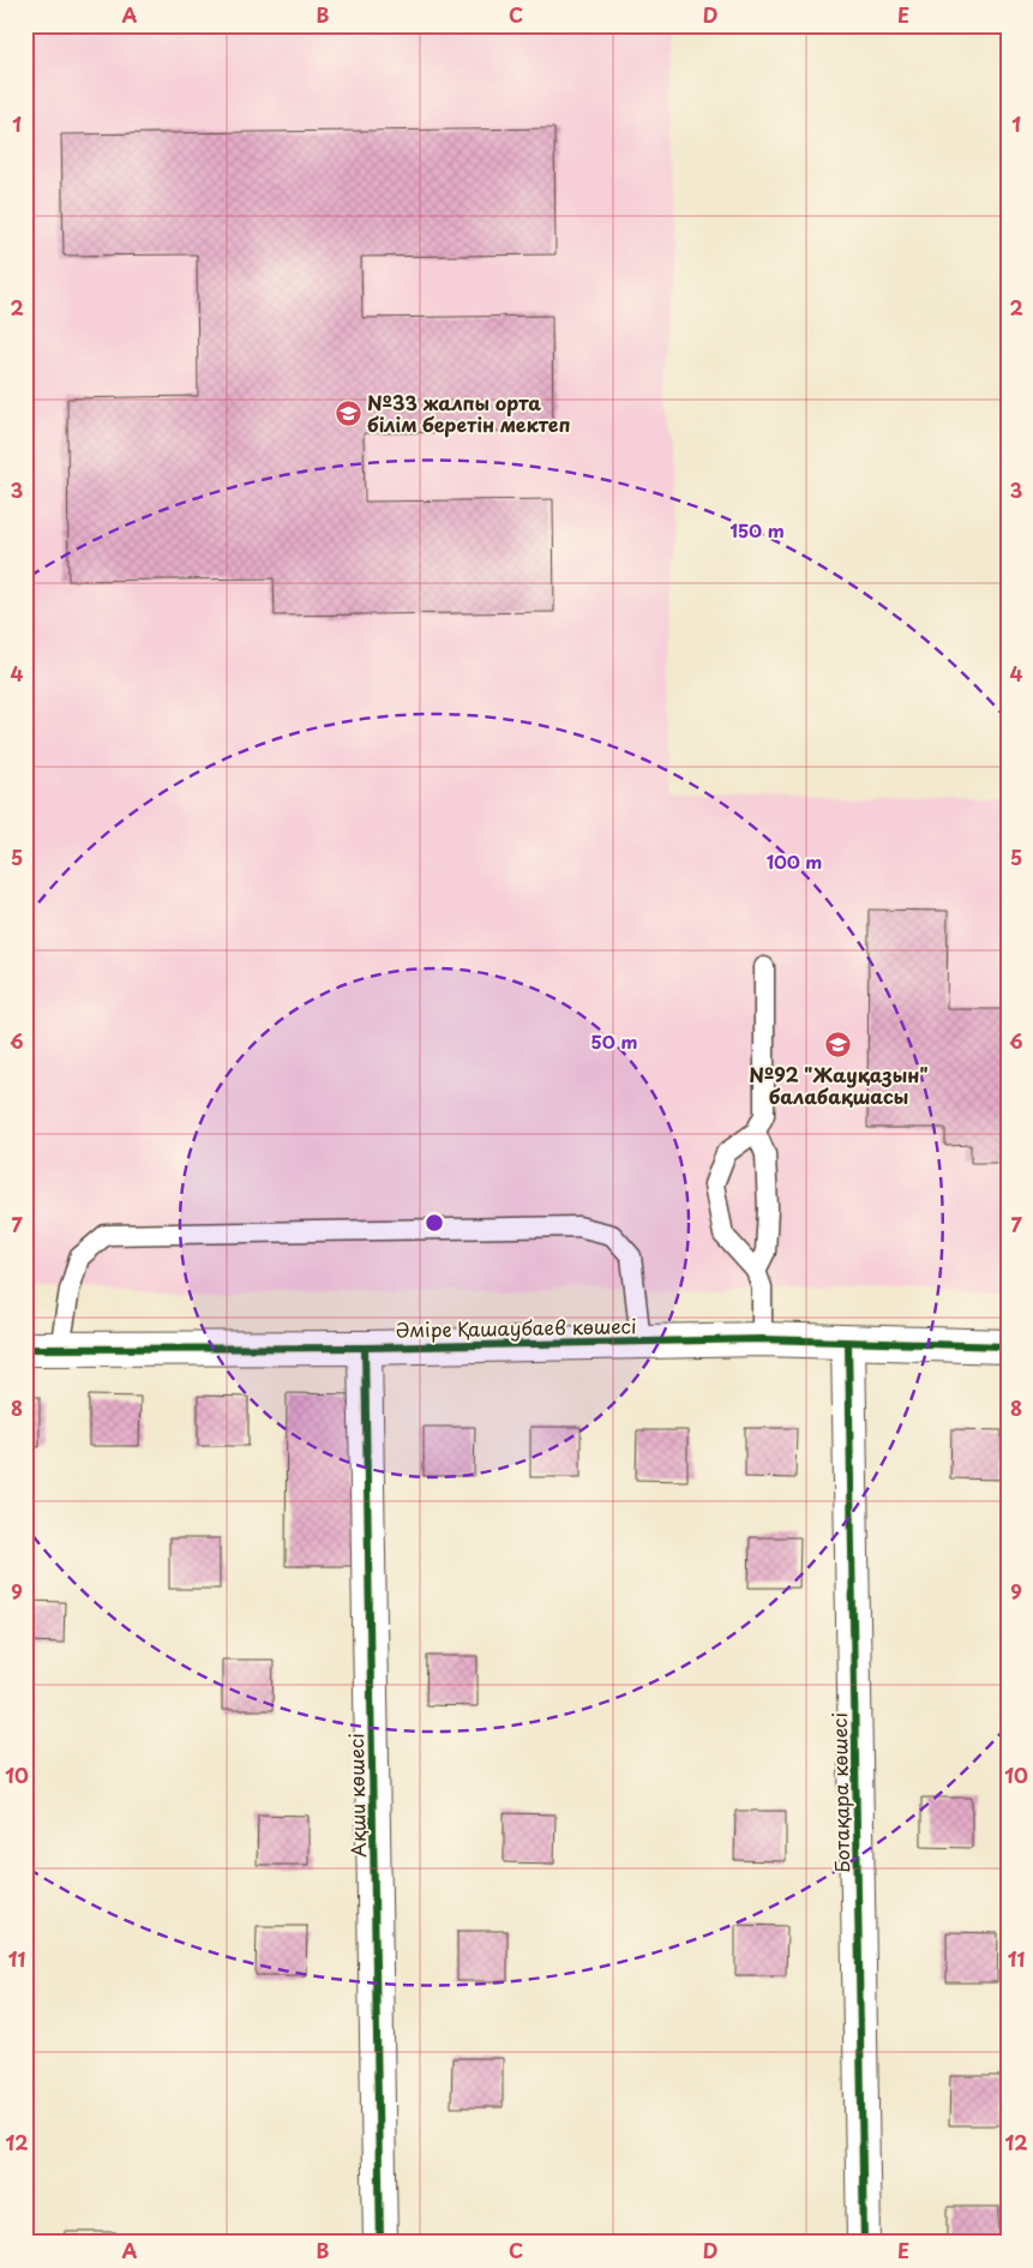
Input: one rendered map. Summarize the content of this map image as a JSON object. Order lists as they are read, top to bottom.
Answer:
{
  "streets": {
    "street": ["Әміре Қашаубаев көшесі", "Ботақара көшесі", "Ақши көшесі"]
  },
  "crossings": [
    ["Әміре Қашаубаев көшесі", "Ботақара көшесі"],
    ["Әміре Қашаубаев көшесі", "Ақши көшесі"]
  ],
  "places": {
    "school or university": ["№33 жалпы орта білім беретін мектеп", "№92 \"Жауқазын\" балабақшасы"]
  },
  "grid": {
    "columns": [
      "A",
      "B",
      "C",
      "D",
      "E"
    ],
    "rows": [
      "1",
      "2",
      "3",
      "4",
      "5",
      "6",
      "7",
      "8",
      "9",
      "10",
      "11",
      "12"
    ]
  },
  "rings": ["150 m", "100 m", "50 m"]
}
